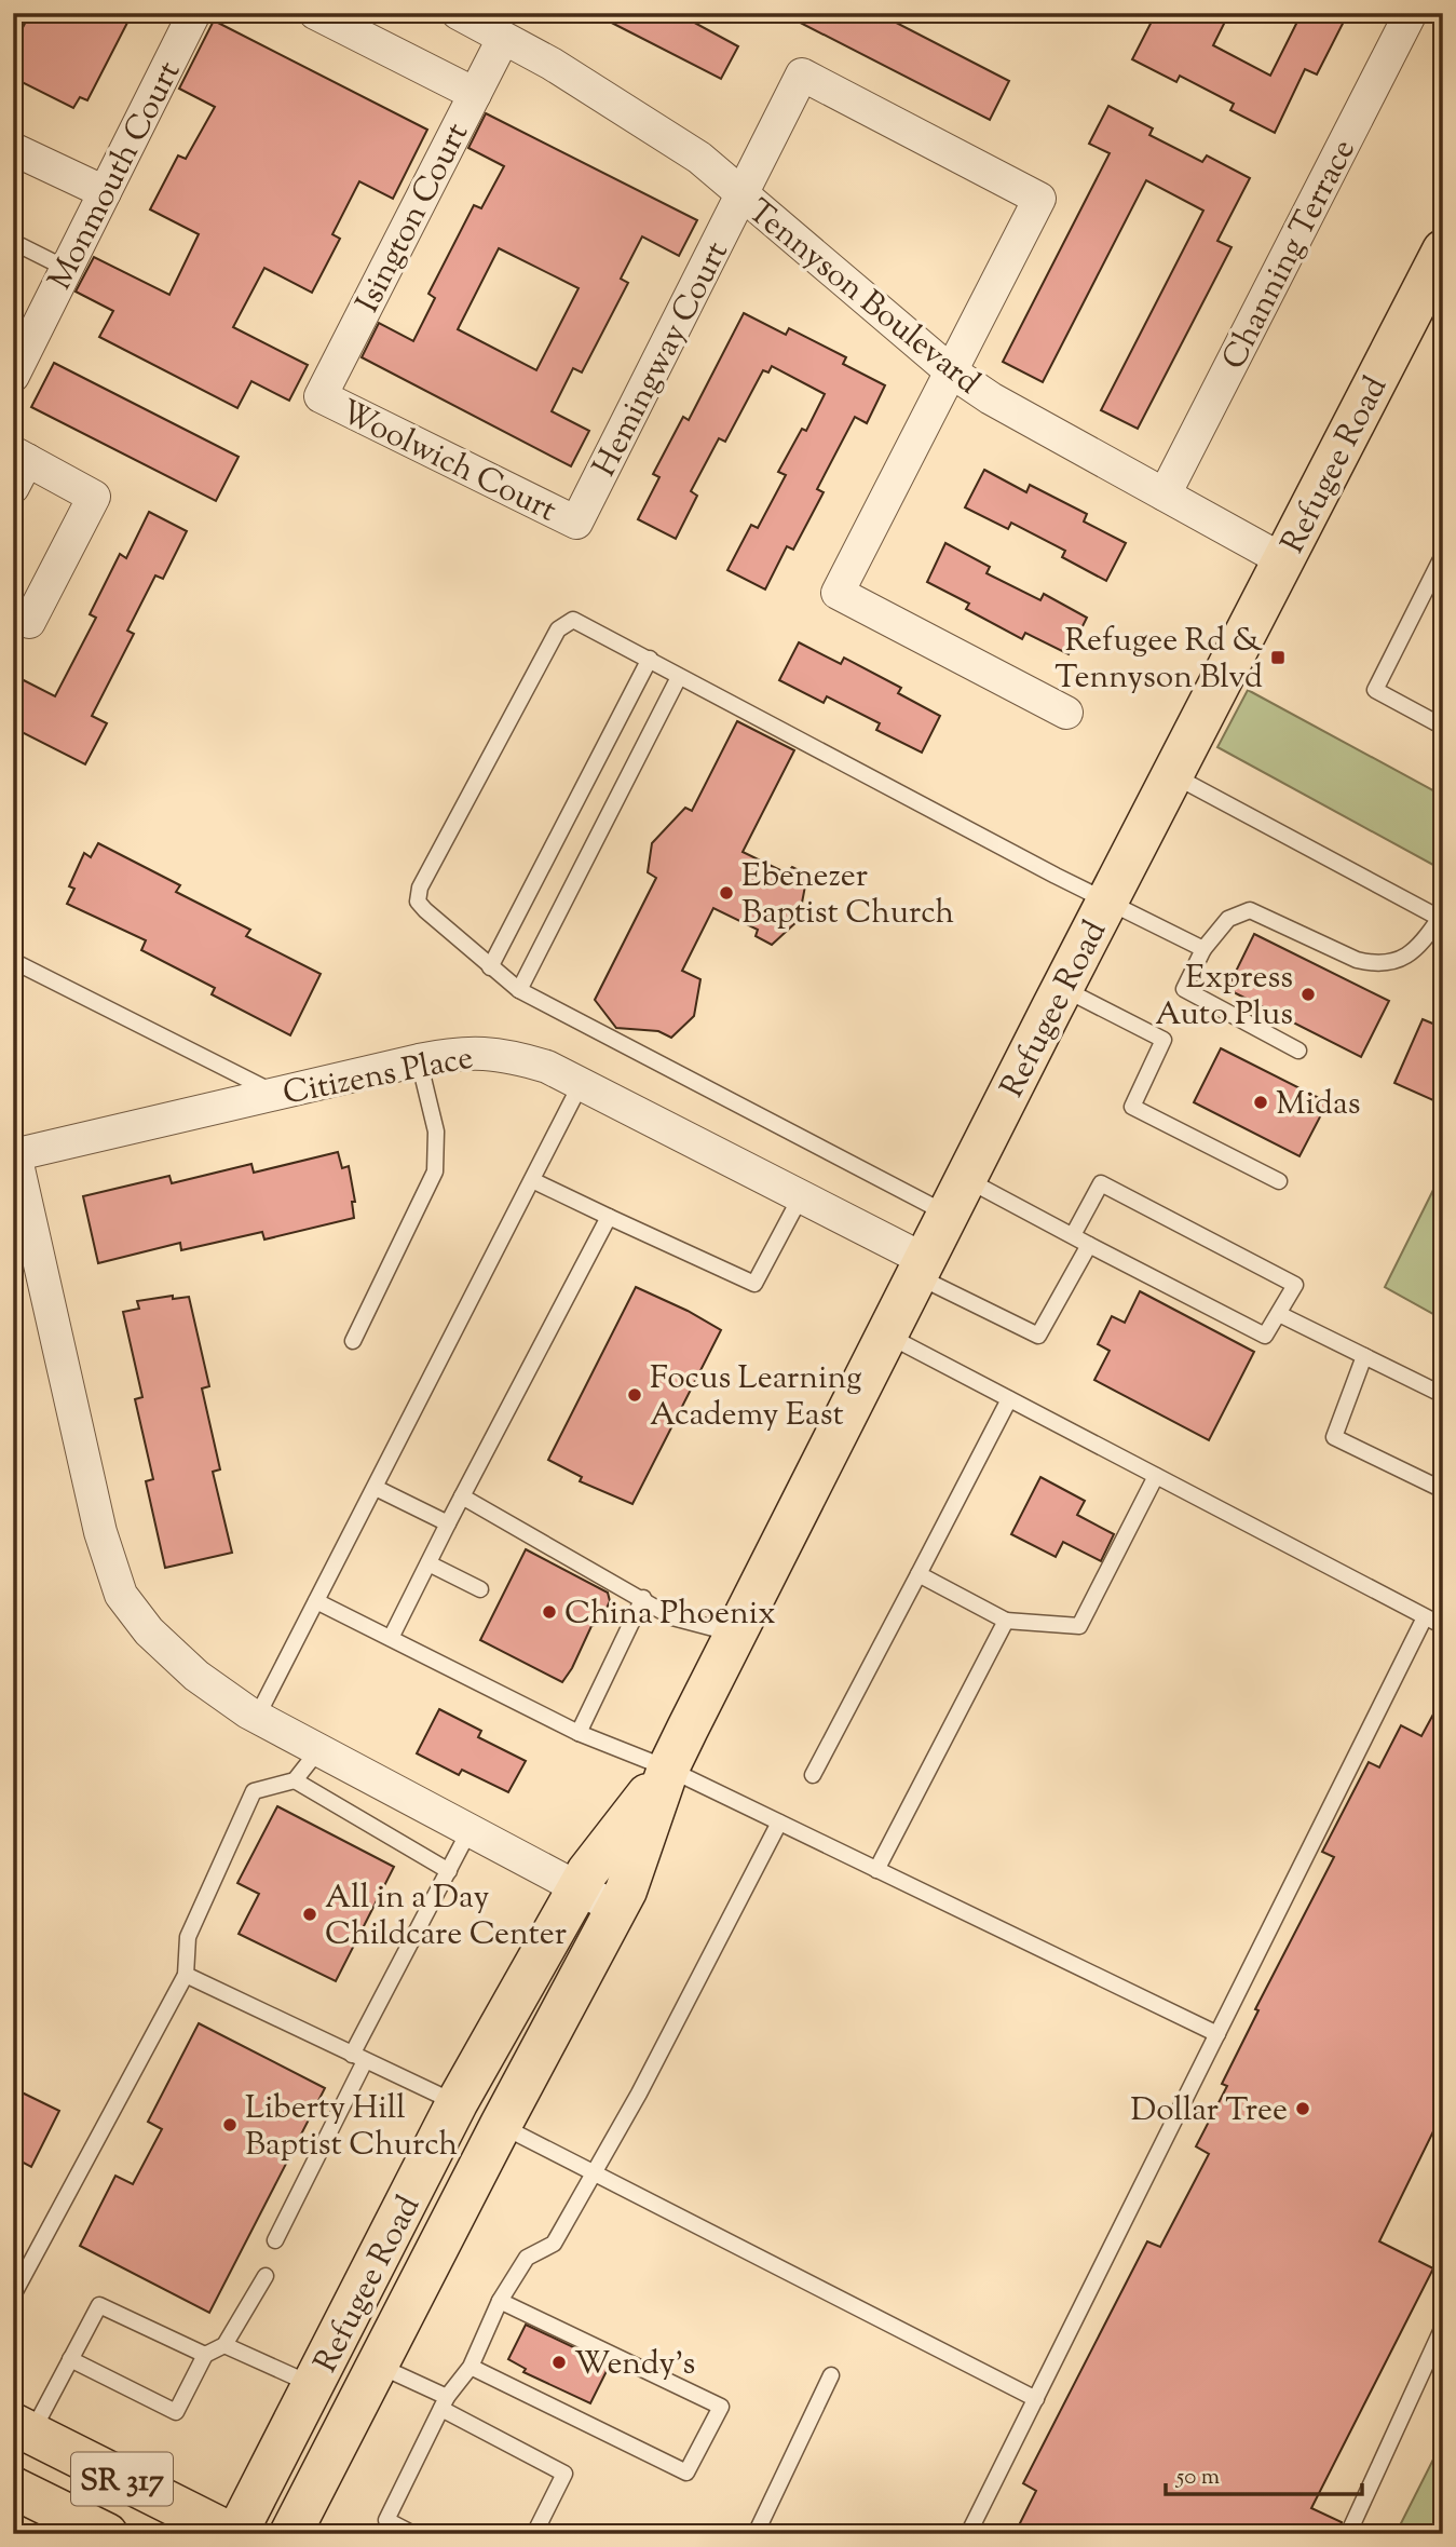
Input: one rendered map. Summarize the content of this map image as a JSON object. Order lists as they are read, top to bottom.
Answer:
{
  "streets": {
    "main road": ["Refugee Road", "SR 317"],
    "street": [
      "Monmouth Court",
      "Isington Court",
      "Channing Terrace",
      "Tennyson Boulevard",
      "Hemingway Court",
      "Woolwich Court",
      "Citizens Place"
    ]
  },
  "crossings": [
    ["Isington Court", "Tennyson Boulevard"],
    ["Isington Court", "Woolwich Court"],
    ["Channing Terrace", "Tennyson Boulevard"],
    ["Tennyson Boulevard", "Hemingway Court"],
    ["Tennyson Boulevard", "Refugee Road"],
    ["Hemingway Court", "Woolwich Court"],
    ["Refugee Road", "Citizens Place"],
    ["Refugee Road", "SR 317"]
  ],
  "places": {
    "transit": ["Refugee Rd & Tennyson Blvd"],
    "other": [
      "Ebenezer Baptist Church",
      "Express Auto Plus",
      "Midas",
      "Focus Learning Academy East",
      "China Phoenix",
      "All in a Day Childcare Center",
      "Dollar Tree",
      "Liberty Hill Baptist Church",
      "Wendy's"
    ]
  },
  "scale_bar": "50 m"
}
